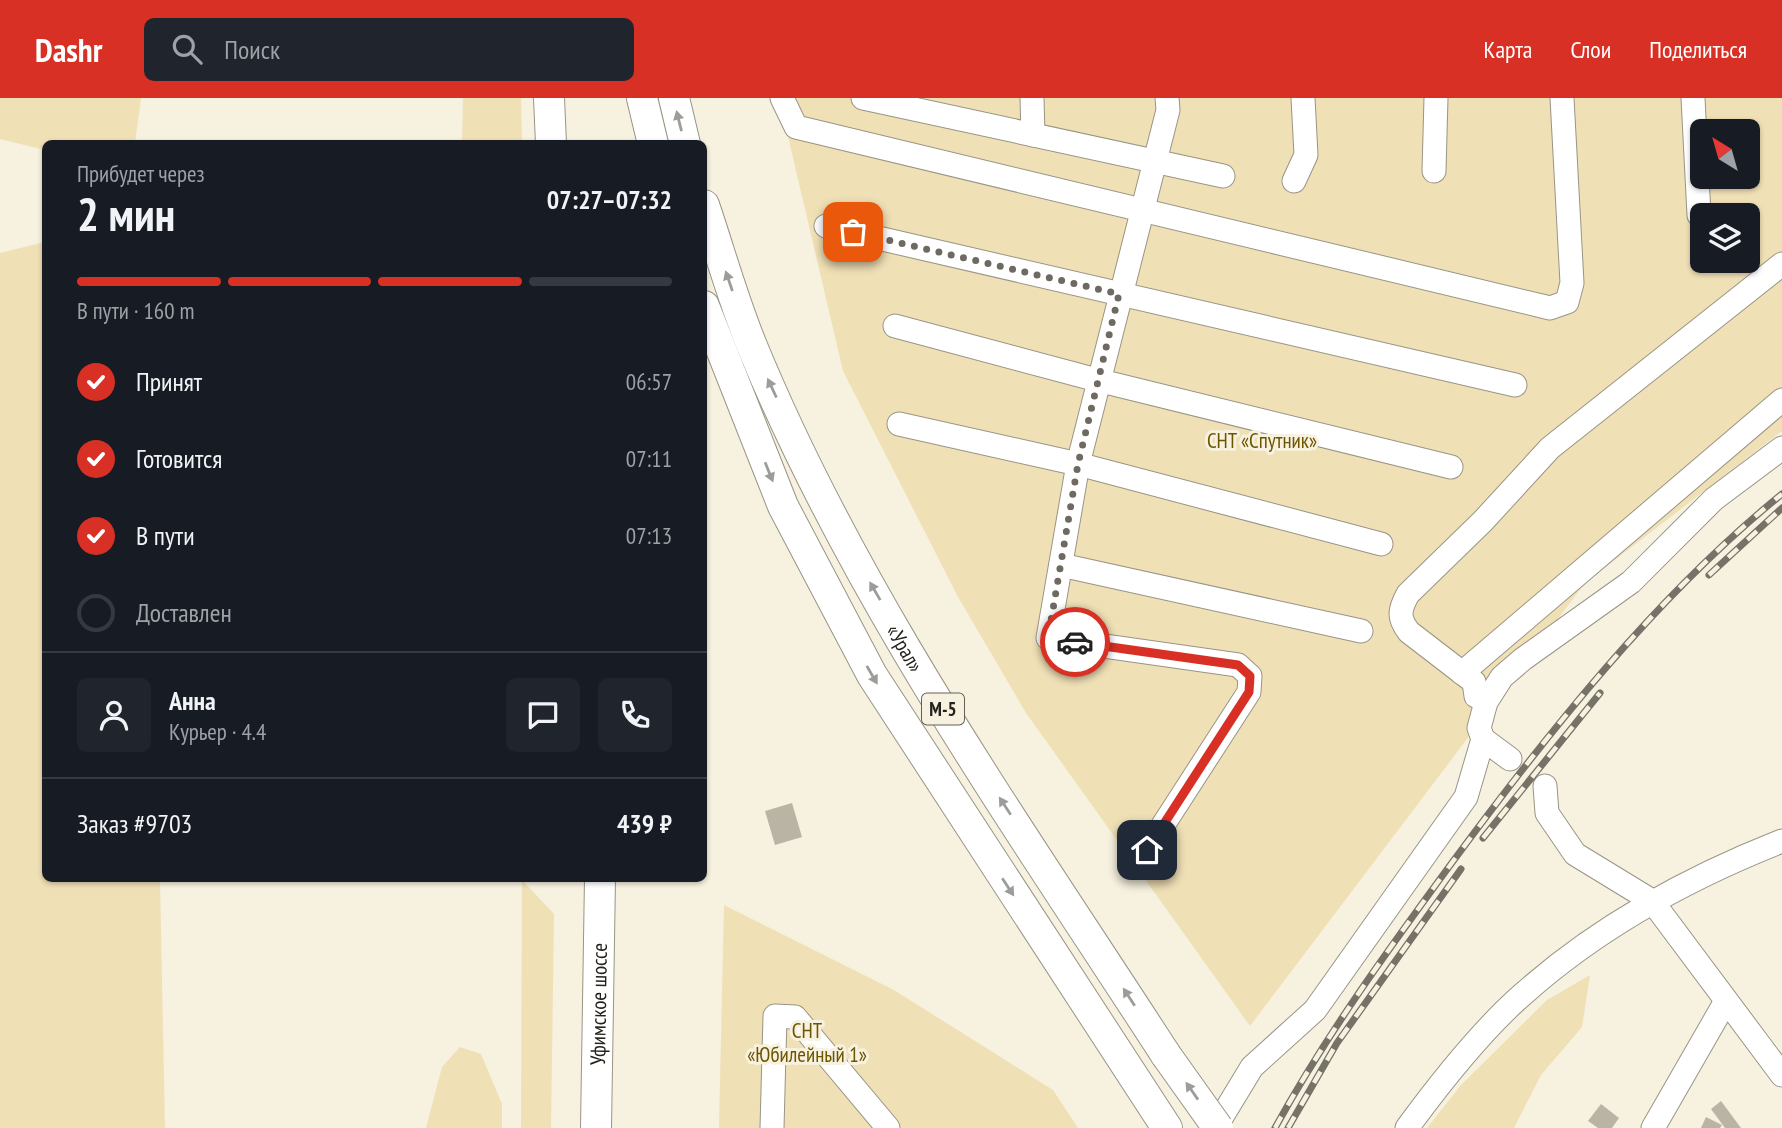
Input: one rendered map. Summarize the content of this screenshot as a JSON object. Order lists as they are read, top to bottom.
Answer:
{
  "streets": {
    "main road": ["«Урал»", "М-5", "Уфимское шоссе"]
  },
  "parks": ["СНТ «Спутник»", "СНТ «Юбилейный 1»"],
  "north": "top left",
  "page": {
    "header": "Dashr",
    "search": "Поиск",
    "nav": ["Карта", "Слои", "Поделиться"],
    "heading": ["2 мин", "Прибудет через", "07:27–07:32"],
    "panel": [
      "Анна",
      "Курьер · 4.4",
      "Заказ #9703",
      "439 ₽"
    ],
    "bar": "В пути · 160 m",
    "list": [
      ["Принят", "06:57"],
      ["Готовится", "07:11"],
      ["В пути", "07:13"],
      "Доставлен"
    ]
  }
}
